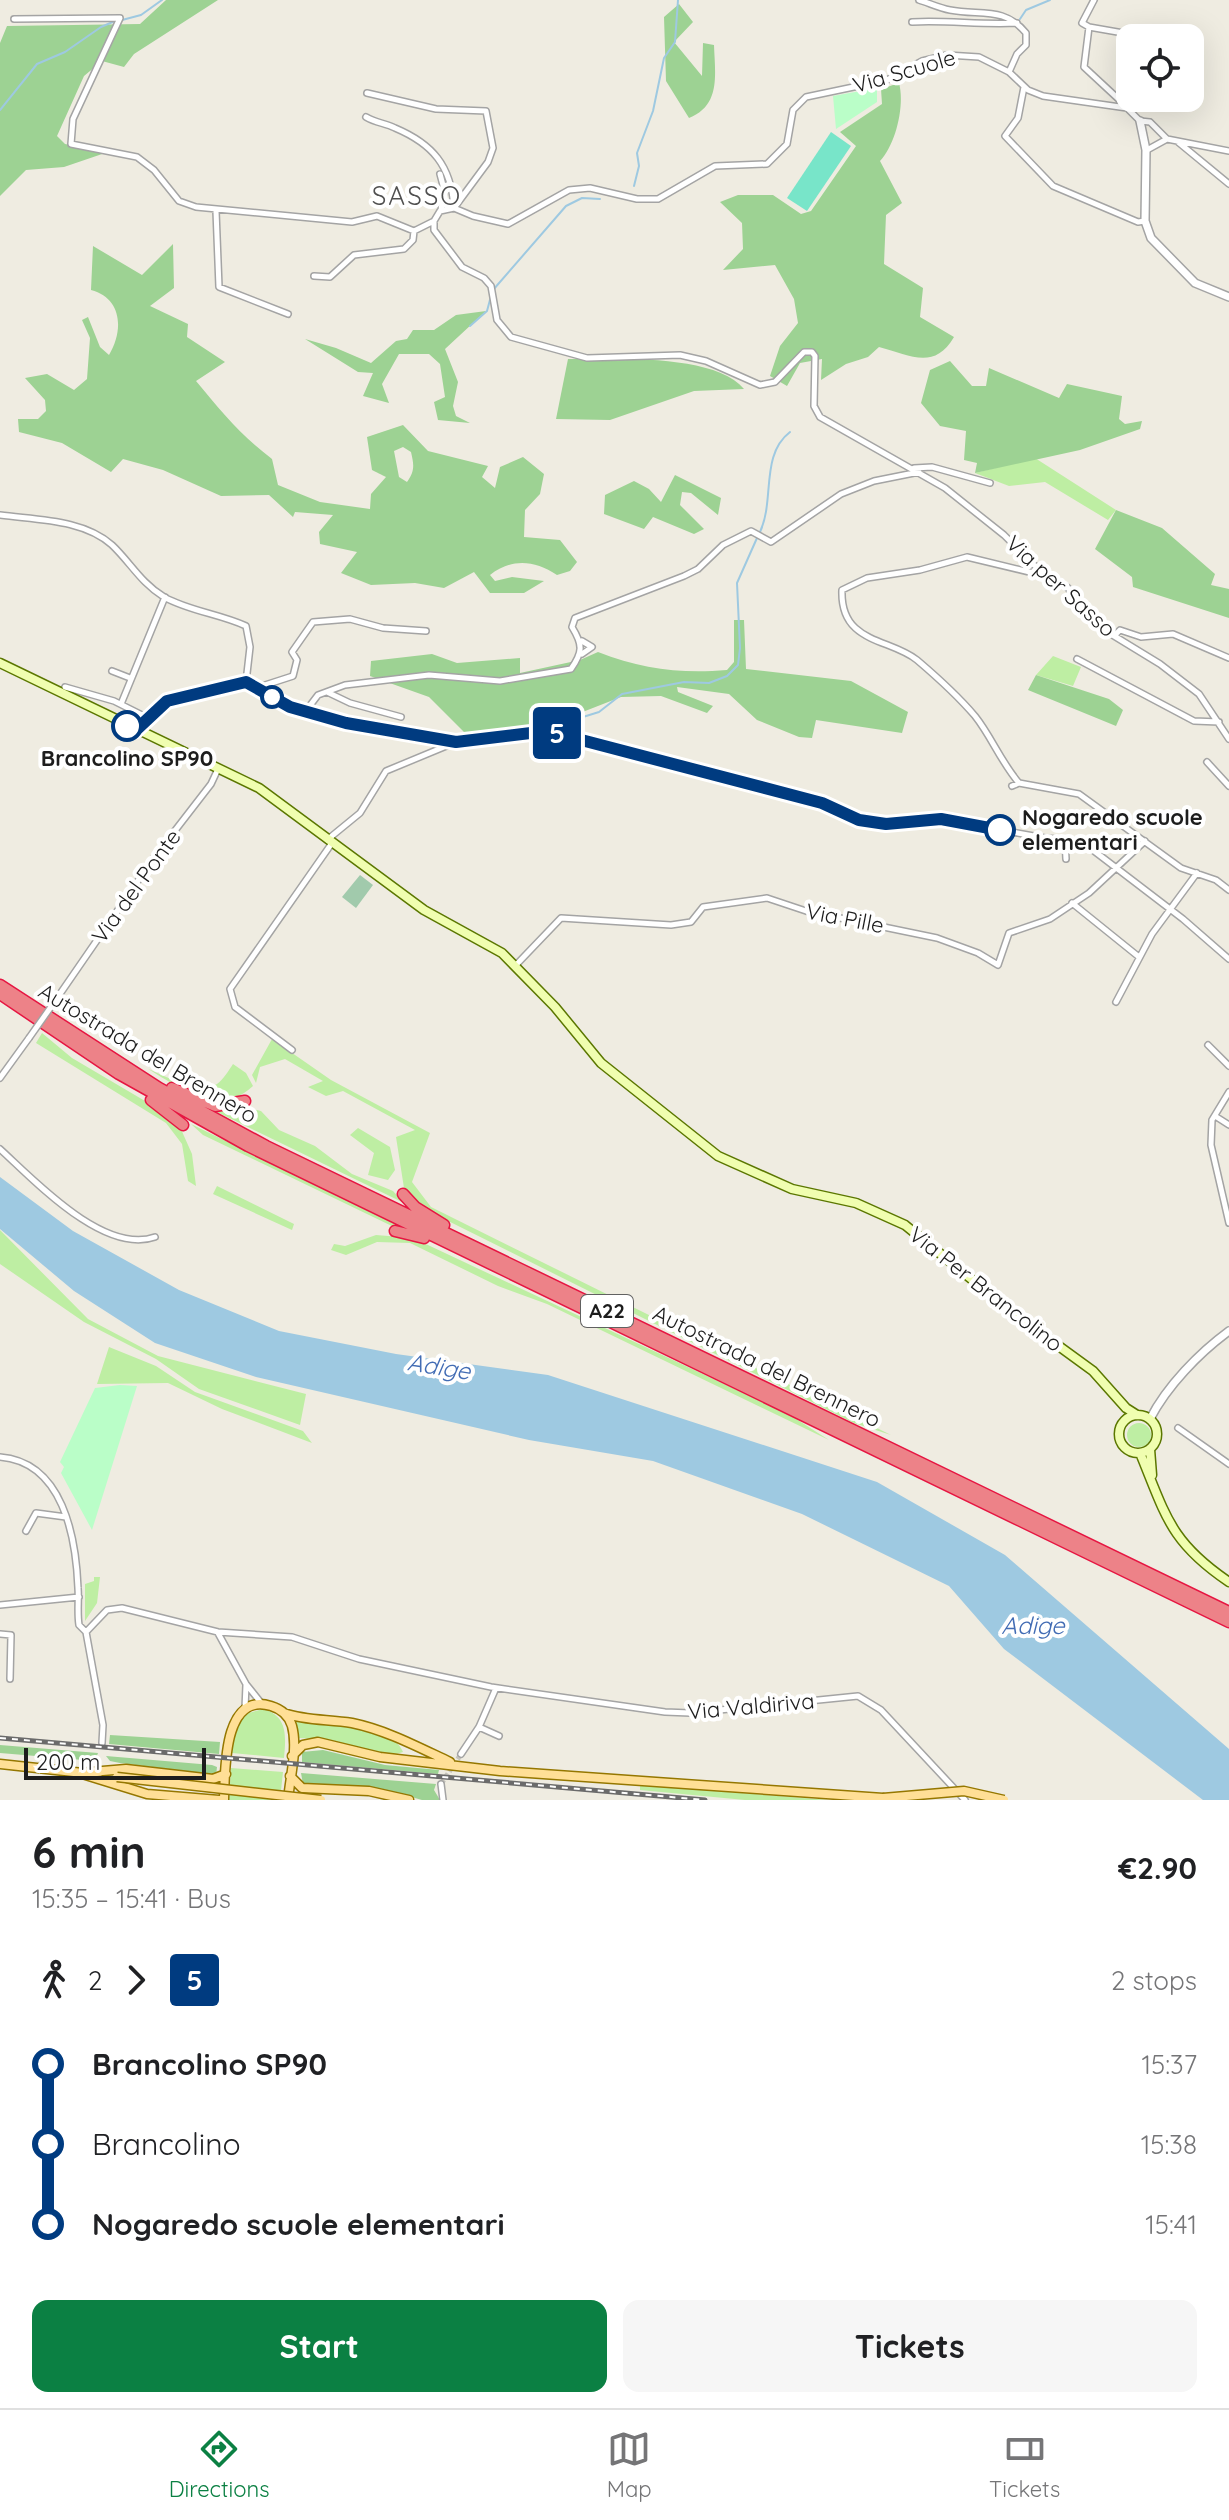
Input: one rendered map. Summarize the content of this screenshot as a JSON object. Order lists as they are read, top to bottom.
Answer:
{
  "streets": {
    "highway": ["Autostrada del Brennero", "A22"],
    "main road": ["Via Per Brancolino"],
    "street": [
      "Via Scuole",
      "Via per Sasso",
      "Via del Ponte",
      "Via Pille",
      "Via Valdiriva"
    ]
  },
  "crossings": [
    ["Via del Ponte", "Via Per Brancolino"],
    ["Via Pille", "Via Per Brancolino"]
  ],
  "districts": ["SASSO"],
  "water": ["Adige"],
  "places": ["Brancolino SP90", "Nogaredo scuole elementari"],
  "lines": ["bus line 5"],
  "scale_bar": "200 m",
  "page": {
    "on_map": "5",
    "scale": "200 m",
    "heading": ["6 min", "15:35 – 15:41 · Bus", "€2.90"],
    "legs": ["2", "5", "2 stops"],
    "list": [
      {
        "name": "Brancolino SP90",
        "value": "15:37"
      },
      {
        "name": "Brancolino",
        "value": "15:38"
      },
      {
        "name": "Nogaredo scuole elementari",
        "value": "15:41"
      }
    ],
    "buttons": ["Start", "Tickets"],
    "tabs": ["Directions", "Map", "Tickets"]
  }
}
